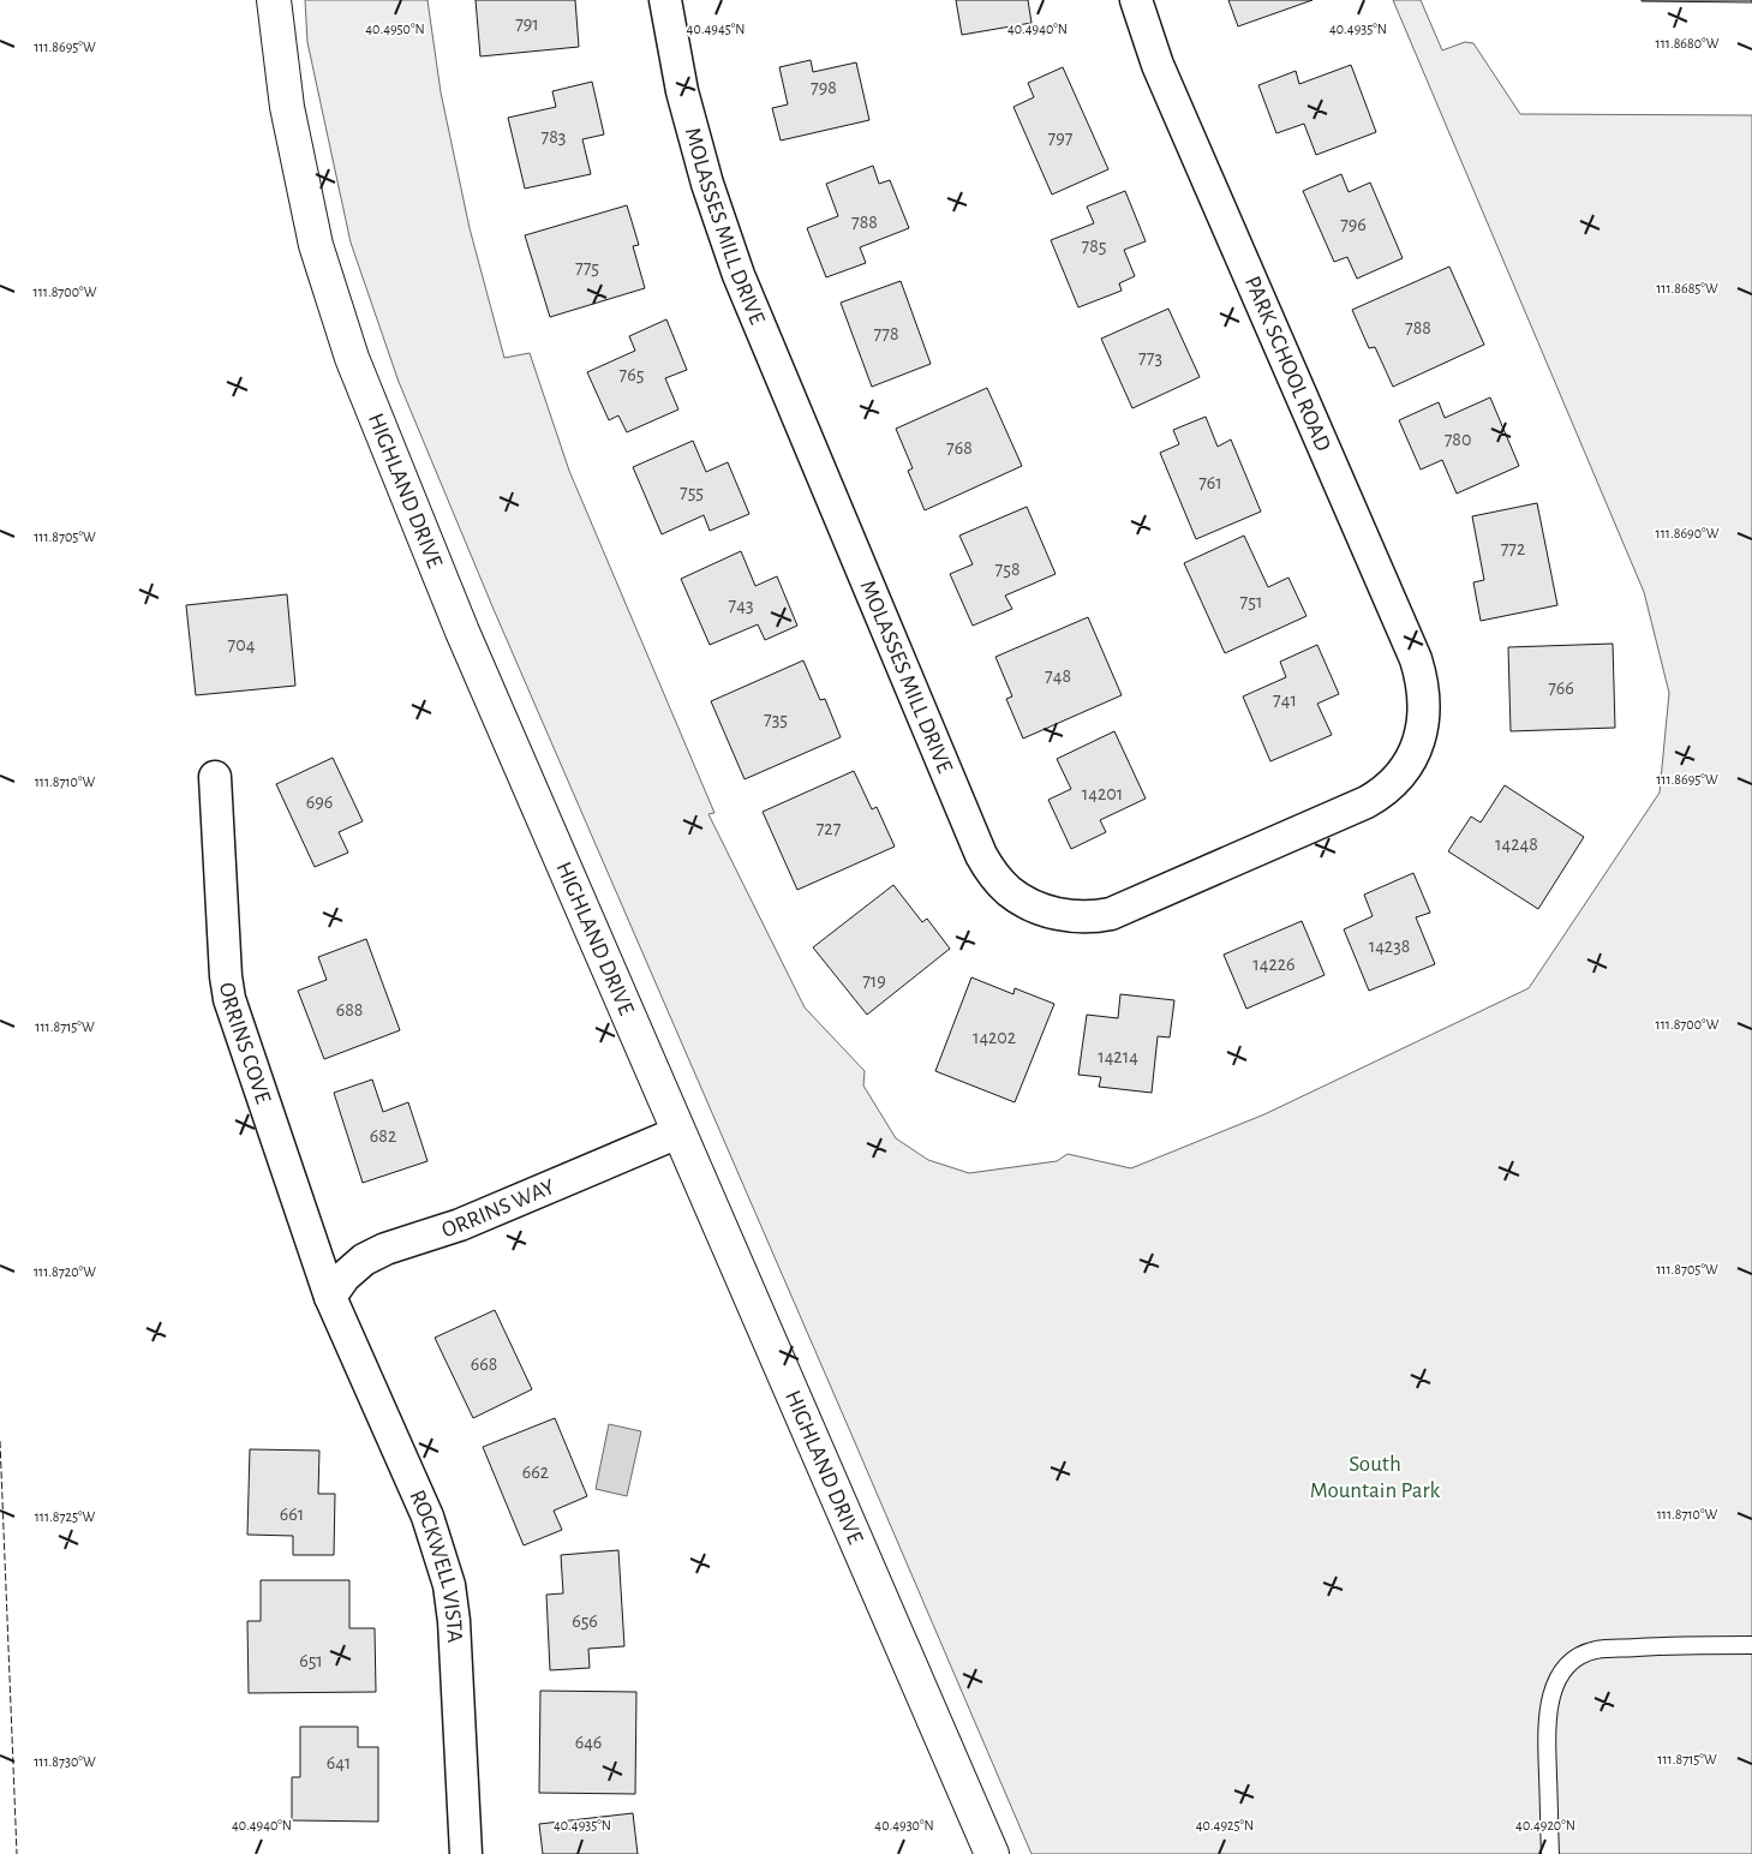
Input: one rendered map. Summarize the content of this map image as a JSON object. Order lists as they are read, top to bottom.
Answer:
{
  "streets": {
    "main road": ["HIGHLAND DRIVE"],
    "street": [
      "MOLASSES MILL DRIVE",
      "PARK SCHOOL ROAD",
      "ORRINS COVE",
      "ORRINS WAY",
      "ROCKWELL VISTA"
    ]
  },
  "crossings": [
    ["MOLASSES MILL DRIVE", "PARK SCHOOL ROAD"],
    ["HIGHLAND DRIVE", "ORRINS WAY"],
    ["ORRINS COVE", "ORRINS WAY"],
    ["ORRINS COVE", "ROCKWELL VISTA"],
    ["ORRINS WAY", "ROCKWELL VISTA"]
  ],
  "parks": ["South Mountain Park"],
  "house_numbers": [
    "791",
    "798",
    "783",
    "797",
    "788",
    "796",
    "785",
    "775",
    "788",
    "778",
    "773",
    "765",
    "780",
    "768",
    "761",
    "755",
    "772",
    "758",
    "751",
    "743",
    "704",
    "748",
    "766",
    "741",
    "735",
    "14201",
    "696",
    "727",
    "14248",
    "14238",
    "14226",
    "719",
    "688",
    "14202",
    "14214",
    "682",
    "668",
    "662",
    "661",
    "656",
    "651",
    "646",
    "641"
  ],
  "coordinates": [
    "40.4950°N",
    "40.4945°N",
    "40.4940°N",
    "40.4935°N",
    "111.8680°W",
    "111.8695°W",
    "111.8685°W",
    "111.8700°W",
    "111.8690°W",
    "111.8705°W",
    "111.8710°W",
    "111.8715°W",
    "111.8720°W",
    "111.8725°W",
    "111.8730°W",
    "40.4930°N",
    "40.4925°N",
    "40.4920°N"
  ]
}
